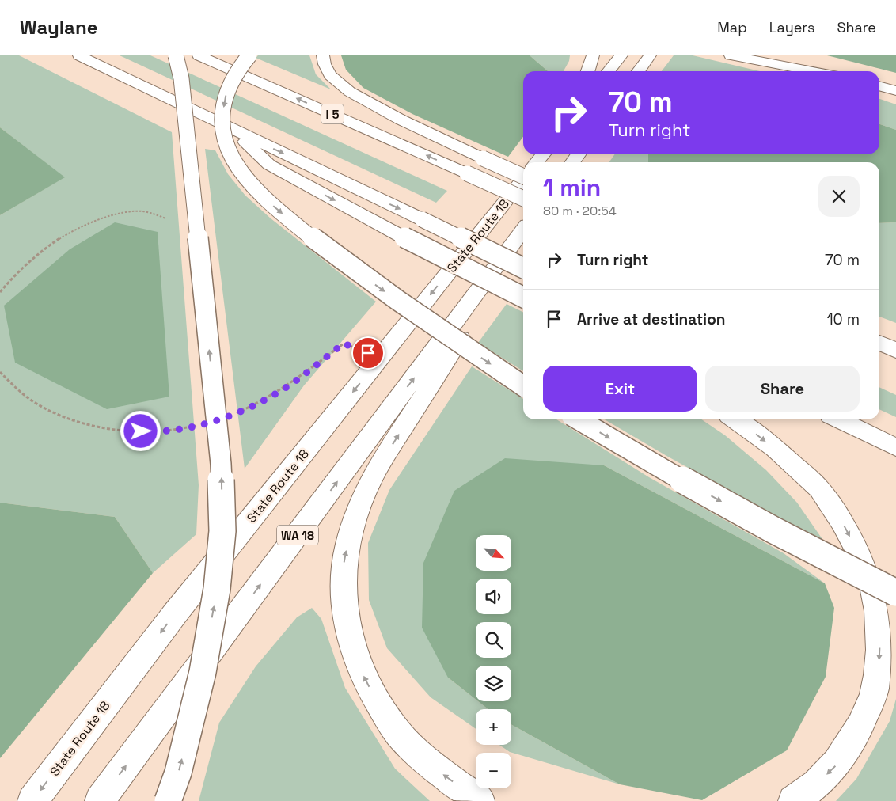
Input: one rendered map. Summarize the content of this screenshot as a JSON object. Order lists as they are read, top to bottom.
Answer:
{
  "streets": {
    "highway": ["I 5", "State Route 18", "WA 18"]
  },
  "north": "bottom right",
  "page": {
    "header": "Waylane",
    "nav": ["Map", "Layers", "Share"],
    "turn": ["70 m", "Turn right"],
    "heading": ["1 min", "80 m · 20:54"],
    "list": [
      {
        "name": "Turn right",
        "value": "70 m"
      },
      {
        "name": "Arrive at destination",
        "value": "10 m"
      }
    ],
    "buttons": ["Exit", "Share"],
    "map_buttons": ["+", "−"]
  }
}
